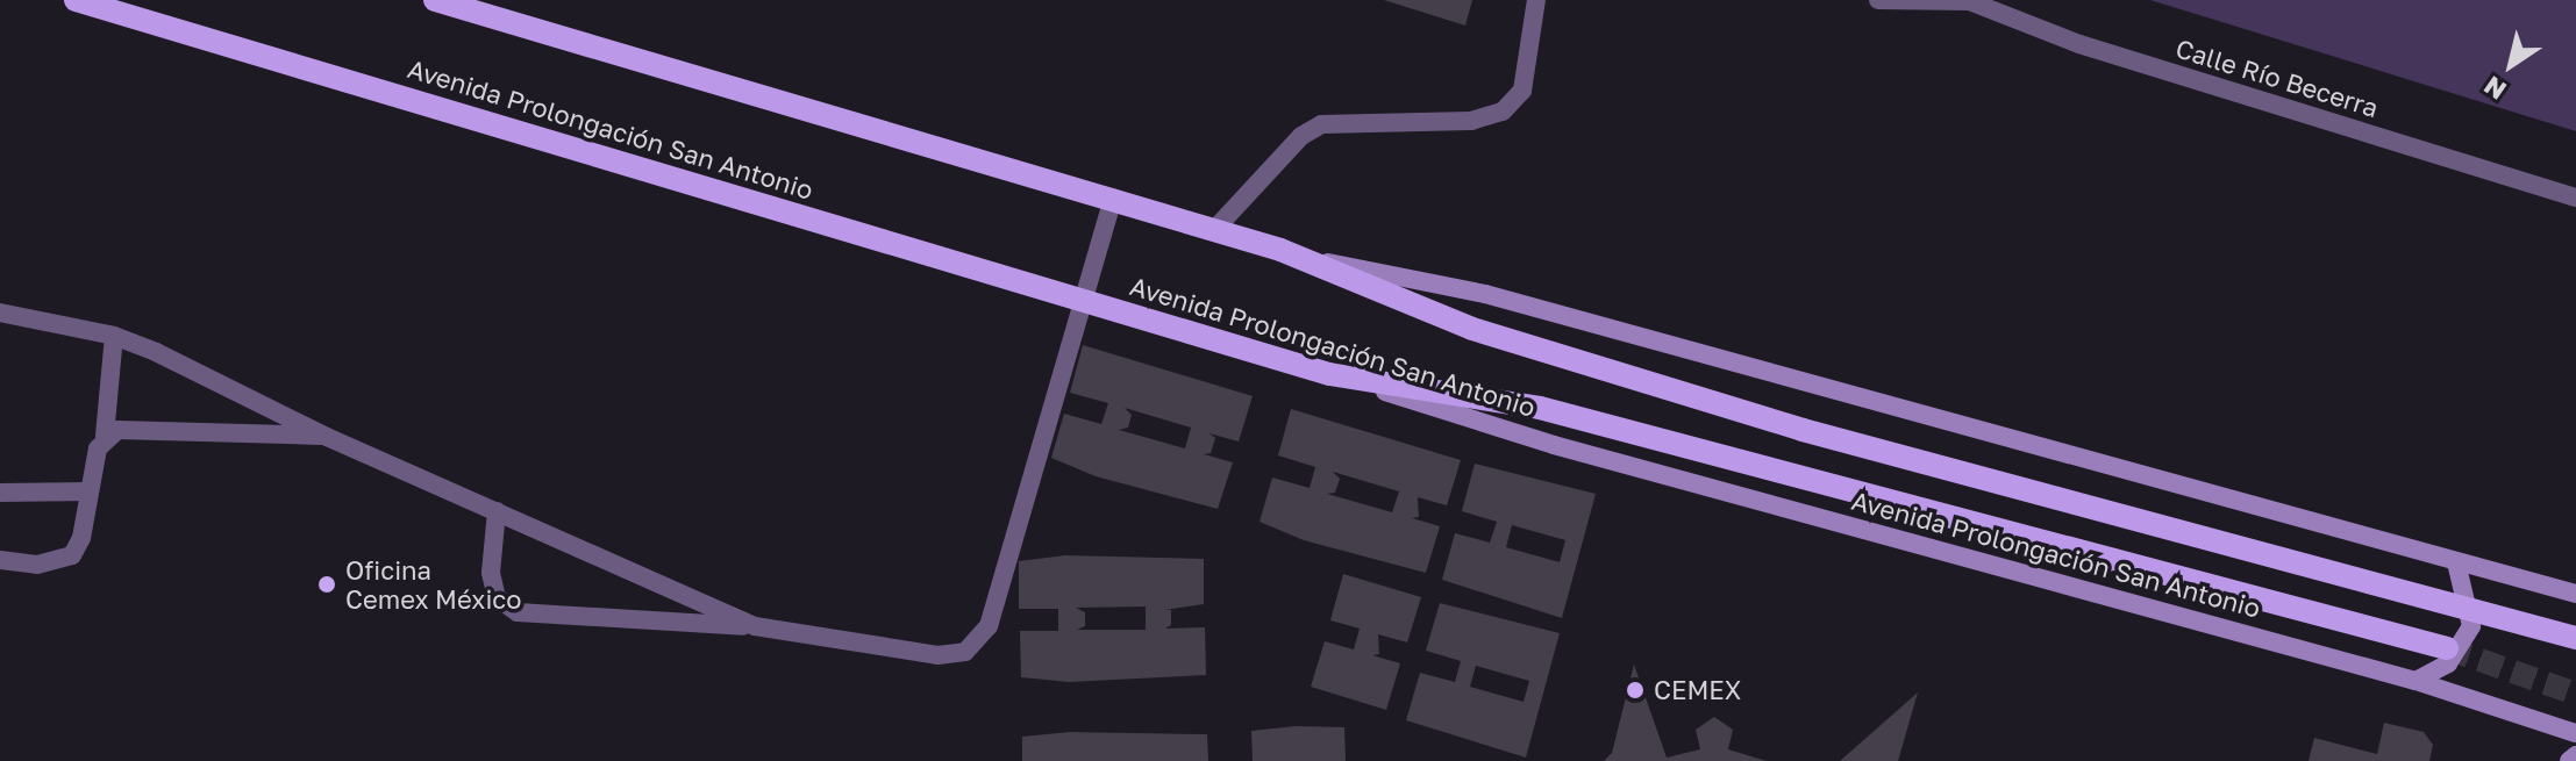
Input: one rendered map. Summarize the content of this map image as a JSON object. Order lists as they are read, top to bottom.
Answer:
{
  "streets": {
    "main road": ["Avenida Prolongación San Antonio"],
    "street": ["Calle Río Becerra"]
  },
  "places": ["Oficina Cemex México", "CEMEX"],
  "north": "bottom left"
}
